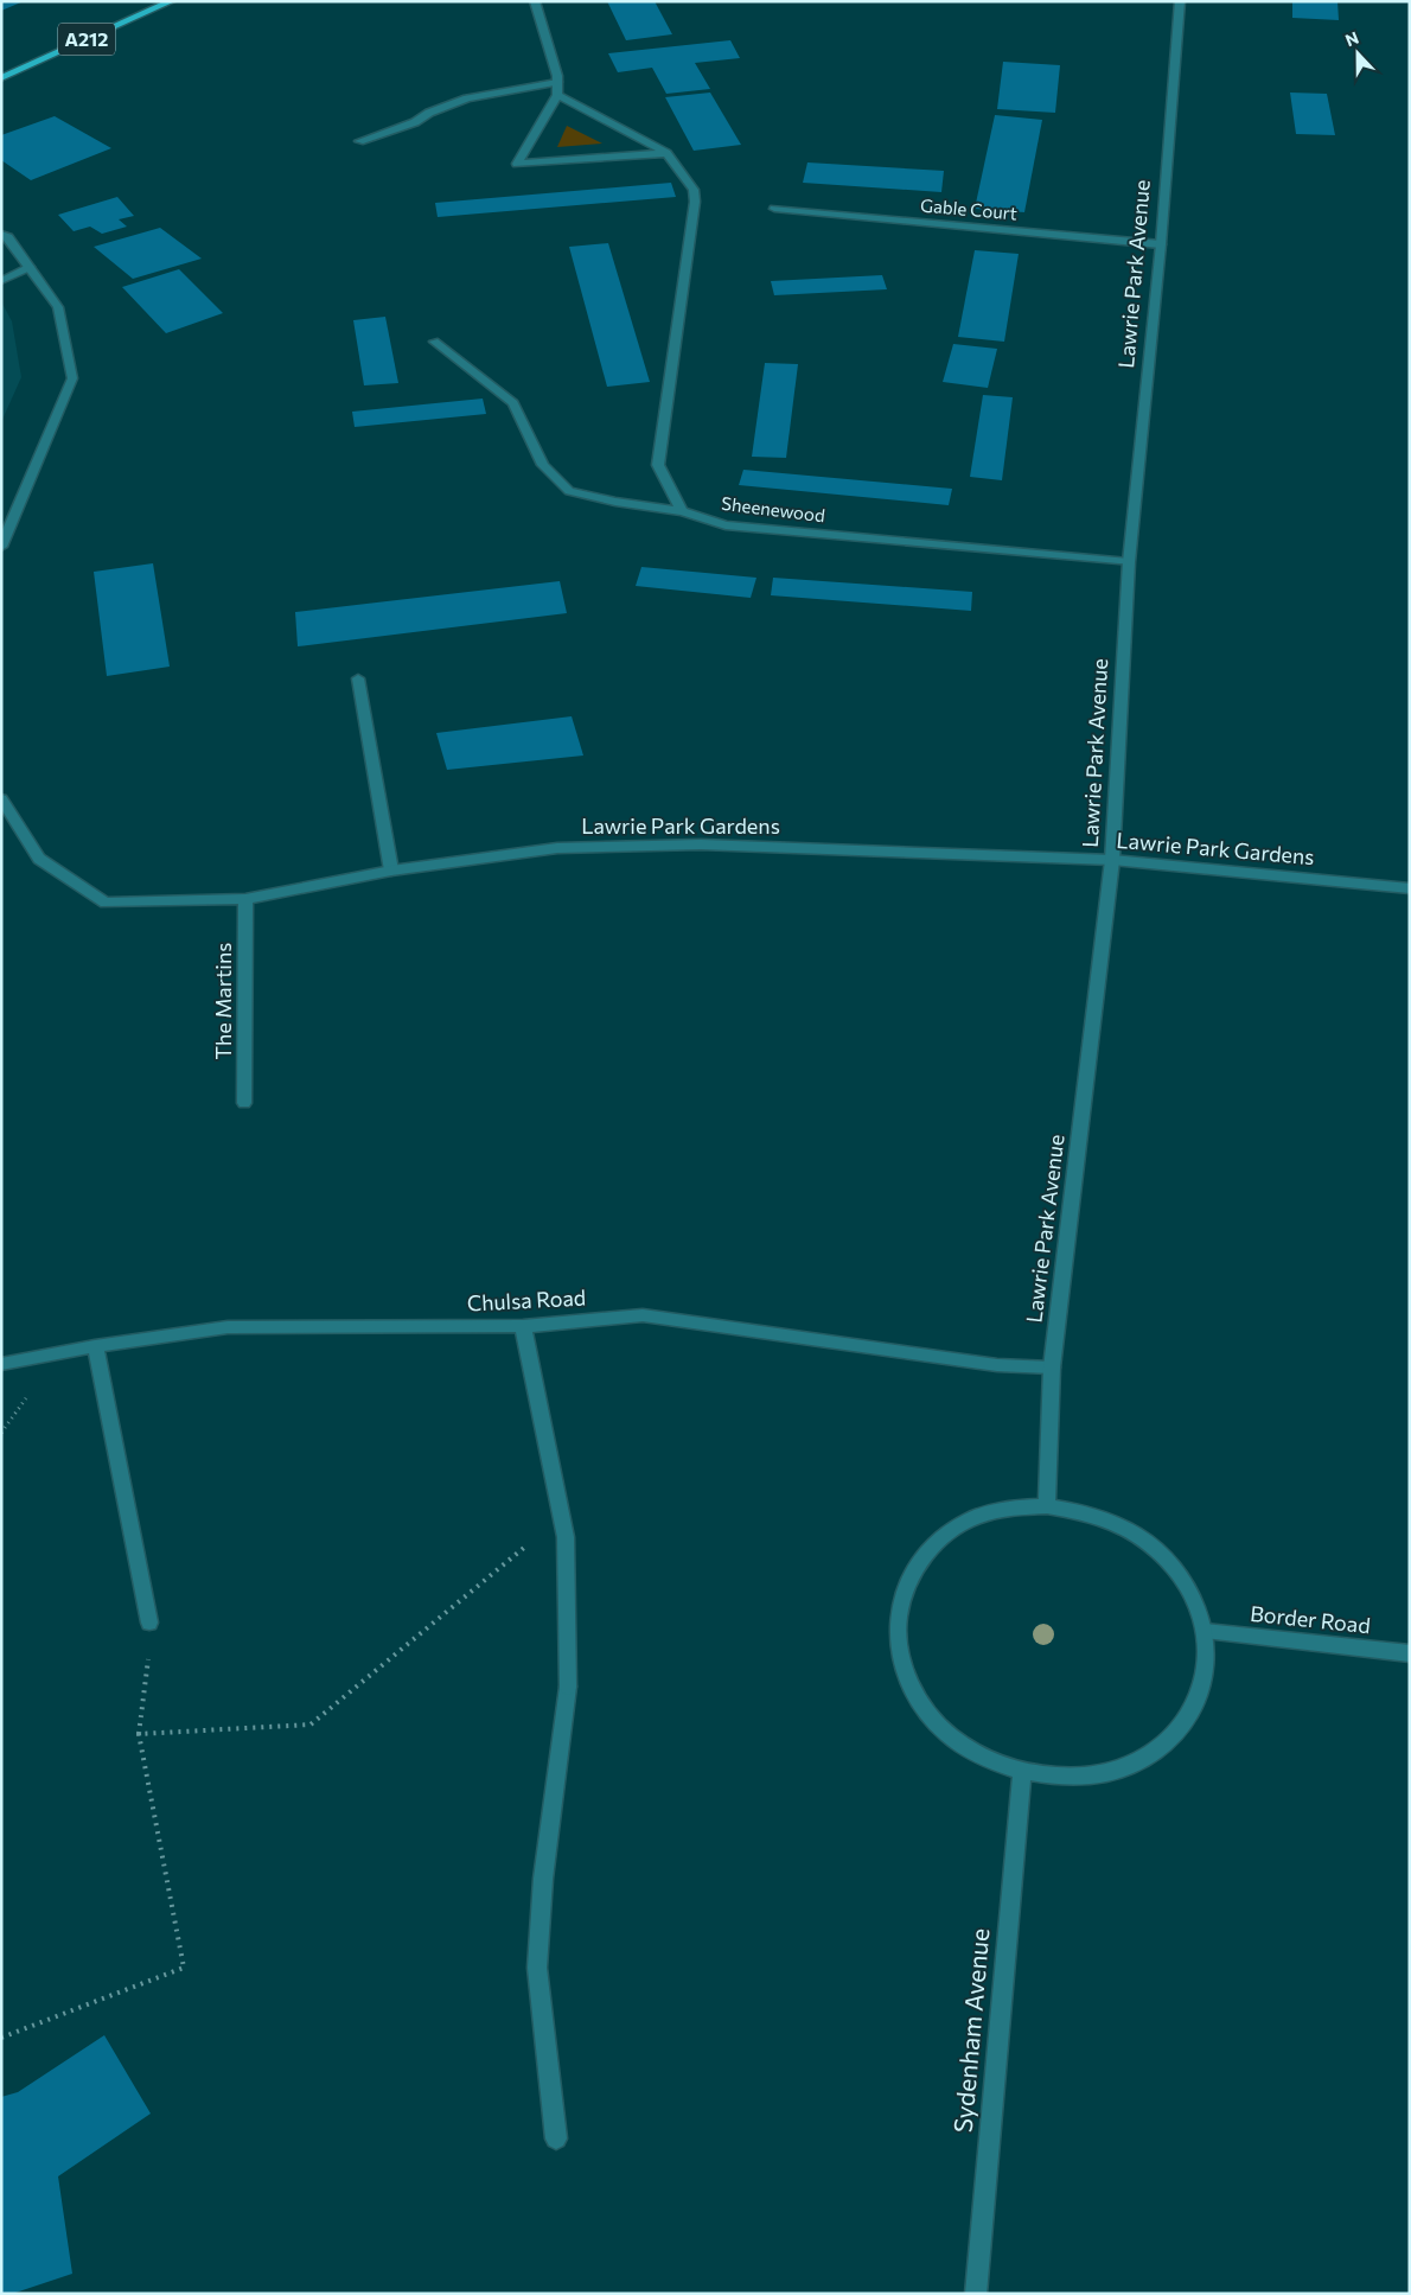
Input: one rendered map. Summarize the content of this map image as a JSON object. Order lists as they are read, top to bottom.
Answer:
{
  "streets": {
    "main road": ["A212"],
    "street": [
      "Gable Court",
      "Lawrie Park Avenue",
      "Sheenewood",
      "Lawrie Park Gardens",
      "The Martins",
      "Chulsa Road",
      "Border Road",
      "Sydenham Avenue"
    ]
  },
  "crossings": [
    ["Gable Court", "Lawrie Park Avenue"],
    ["Lawrie Park Avenue", "Sheenewood"],
    ["Lawrie Park Avenue", "Lawrie Park Gardens"],
    ["Lawrie Park Avenue", "Chulsa Road"],
    ["Lawrie Park Gardens", "The Martins"]
  ],
  "north": "top"
}
